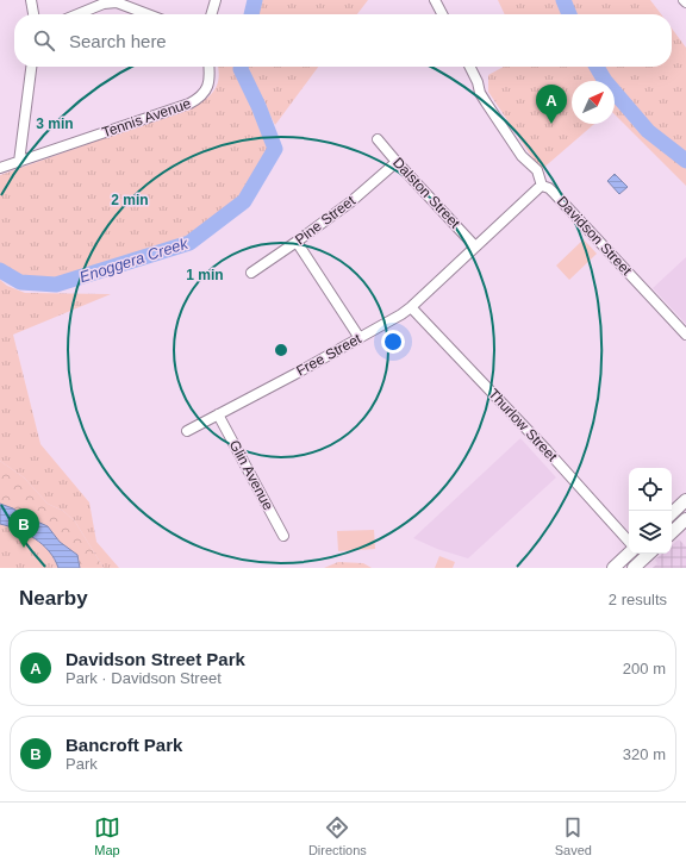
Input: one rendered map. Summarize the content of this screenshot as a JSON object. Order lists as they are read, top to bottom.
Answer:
{
  "streets": {
    "street": [
      "Tennis Avenue",
      "Dalston Street",
      "Pine Street",
      "Davidson Street",
      "Free Street",
      "Thurlow Street",
      "Glin Avenue"
    ]
  },
  "crossings": [
    ["Dalston Street", "Pine Street"],
    ["Dalston Street", "Free Street"],
    ["Davidson Street", "Free Street"],
    ["Free Street", "Thurlow Street"],
    ["Free Street", "Glin Avenue"]
  ],
  "water": ["Enoggera Creek"],
  "north": "top right",
  "page": {
    "search": "Search here",
    "pins": ["A", "B"],
    "heading": ["Nearby", "2 results"],
    "list": [
      {
        "mark": "A",
        "name": "Davidson Street Park",
        "note": "Park · Davidson Street",
        "value": "200 m"
      },
      {
        "mark": "B",
        "name": "Bancroft Park",
        "note": "Park",
        "value": "320 m"
      }
    ],
    "nav": ["Map", "Directions", "Saved"]
  },
  "rings": ["3 min", "2 min", "1 min"]
}
